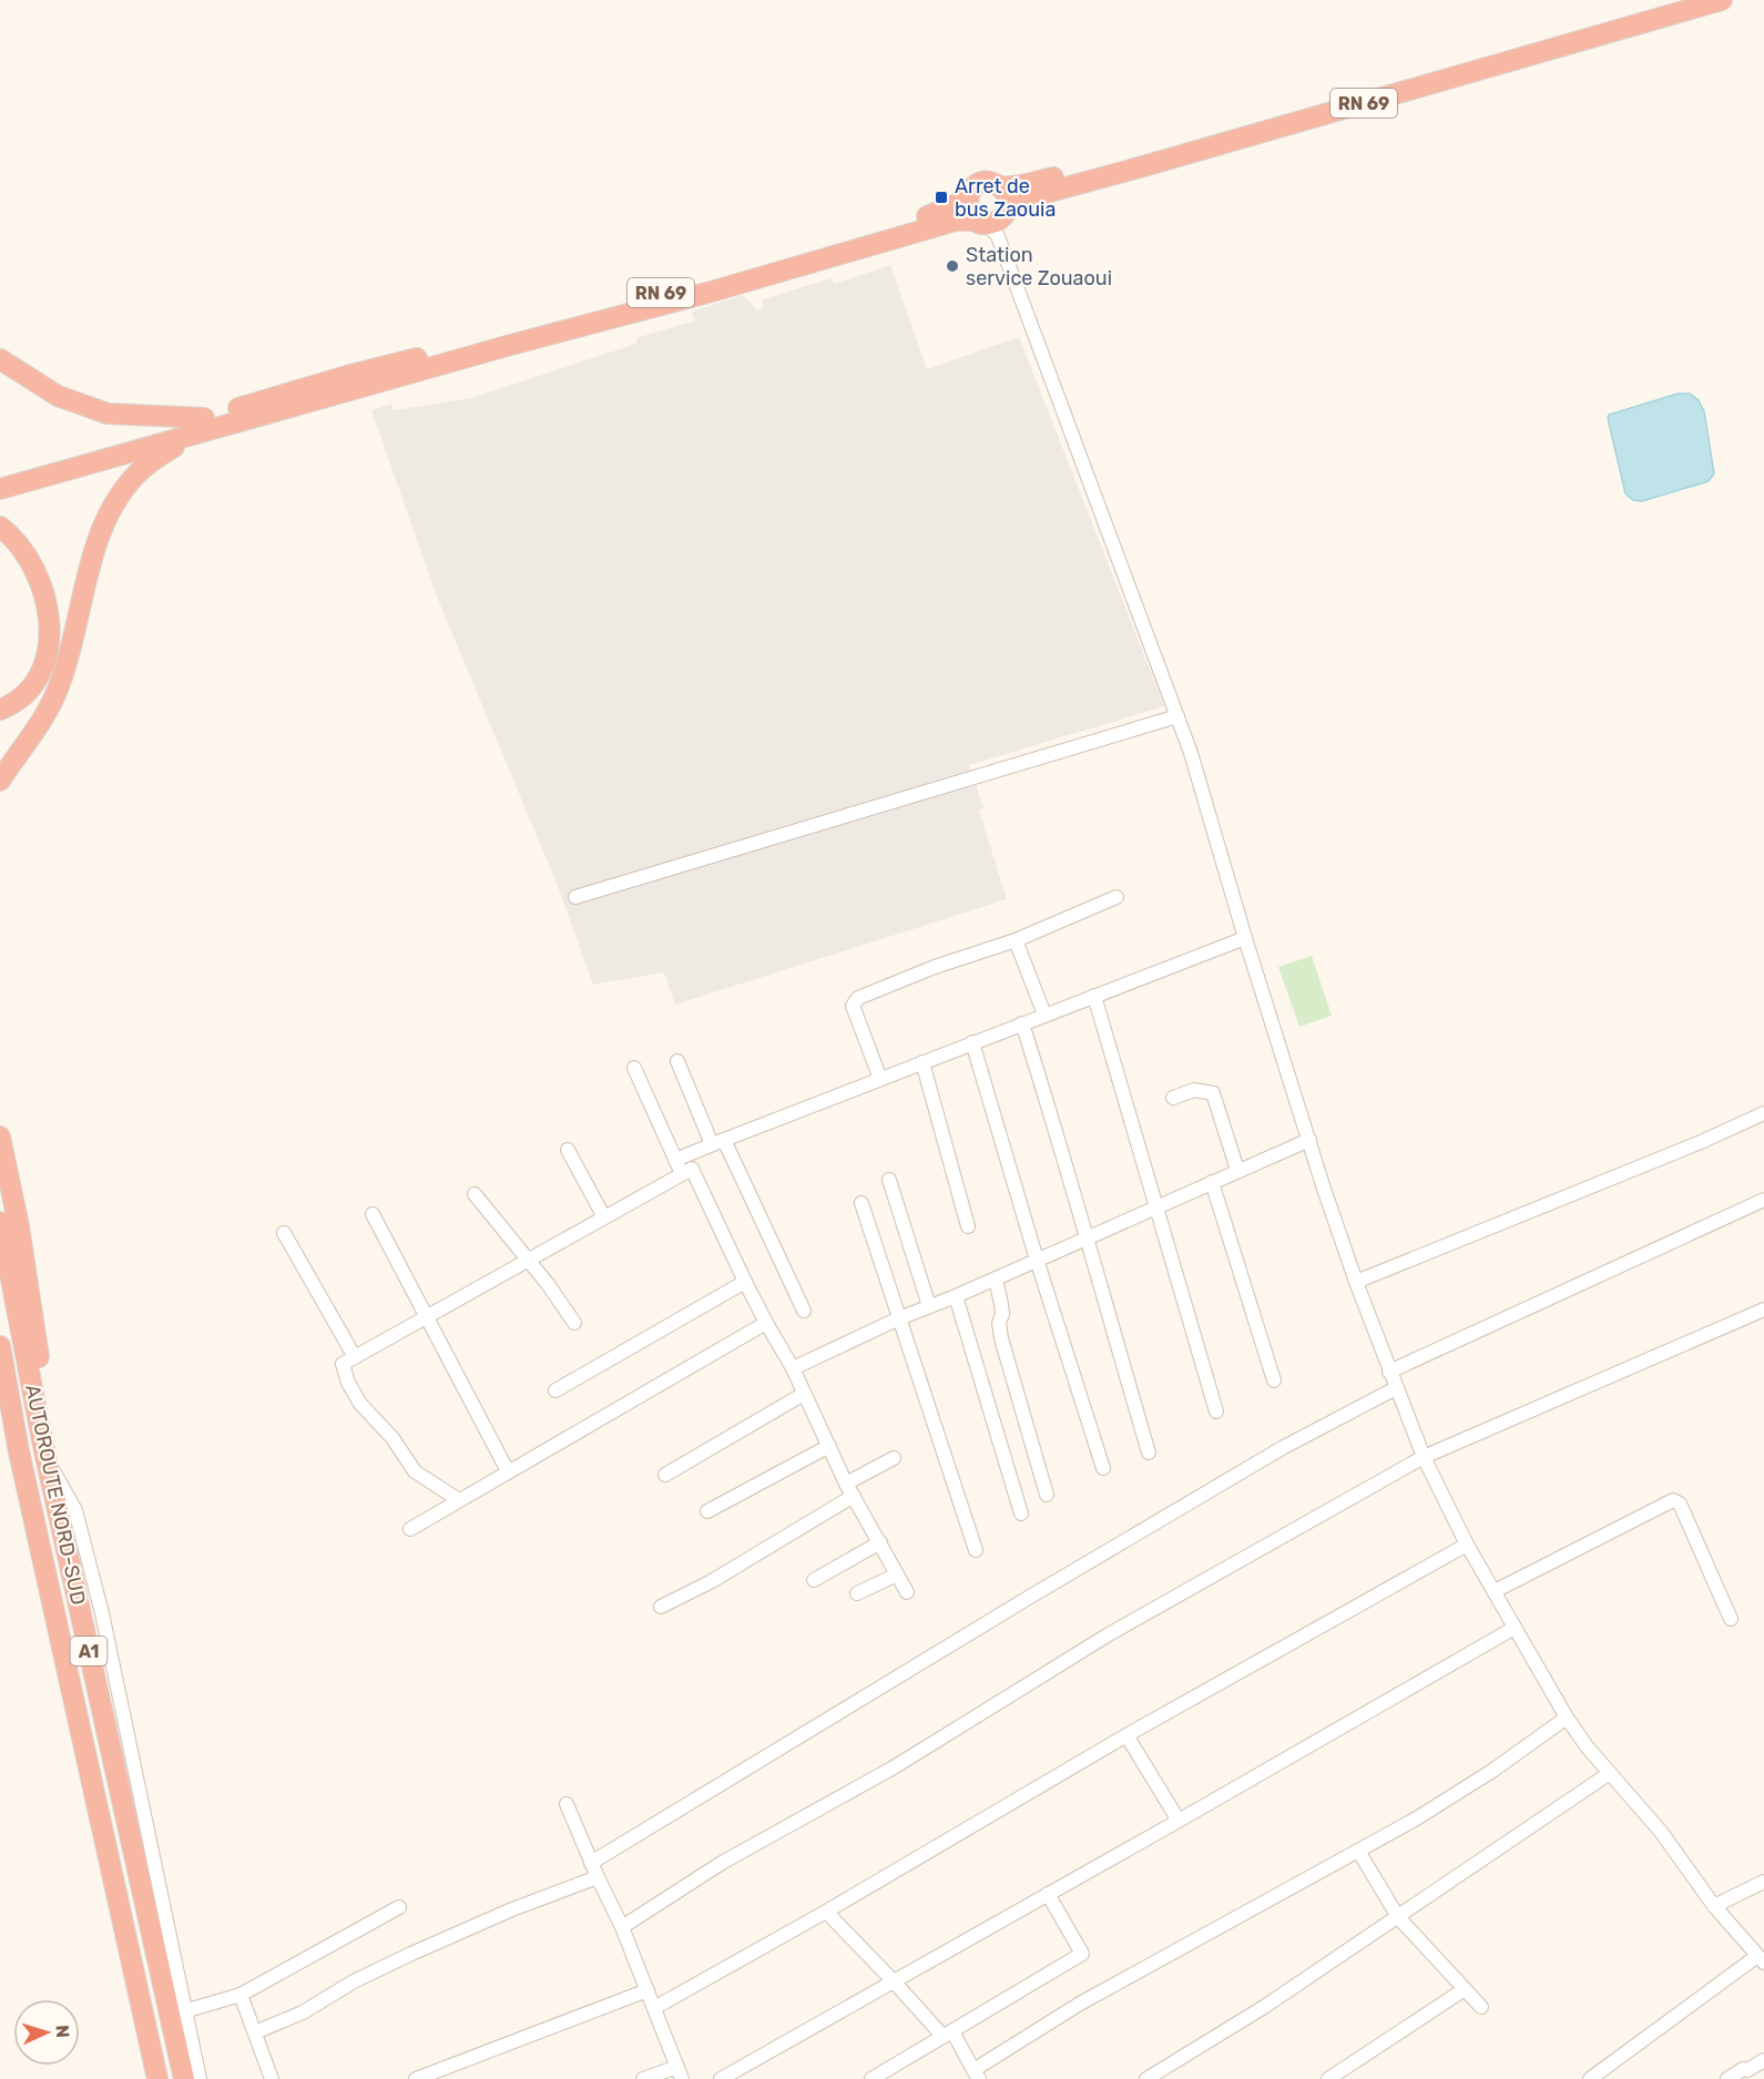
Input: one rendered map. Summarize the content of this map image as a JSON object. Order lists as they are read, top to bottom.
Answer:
{
  "streets": {
    "highway": ["RN 69", "AUTOROUTE NORD-SUD", "A1"]
  },
  "places": {
    "transit": ["Arret de bus Zaouia"],
    "other": ["Station service Zouaoui"]
  },
  "north": "right"
}
